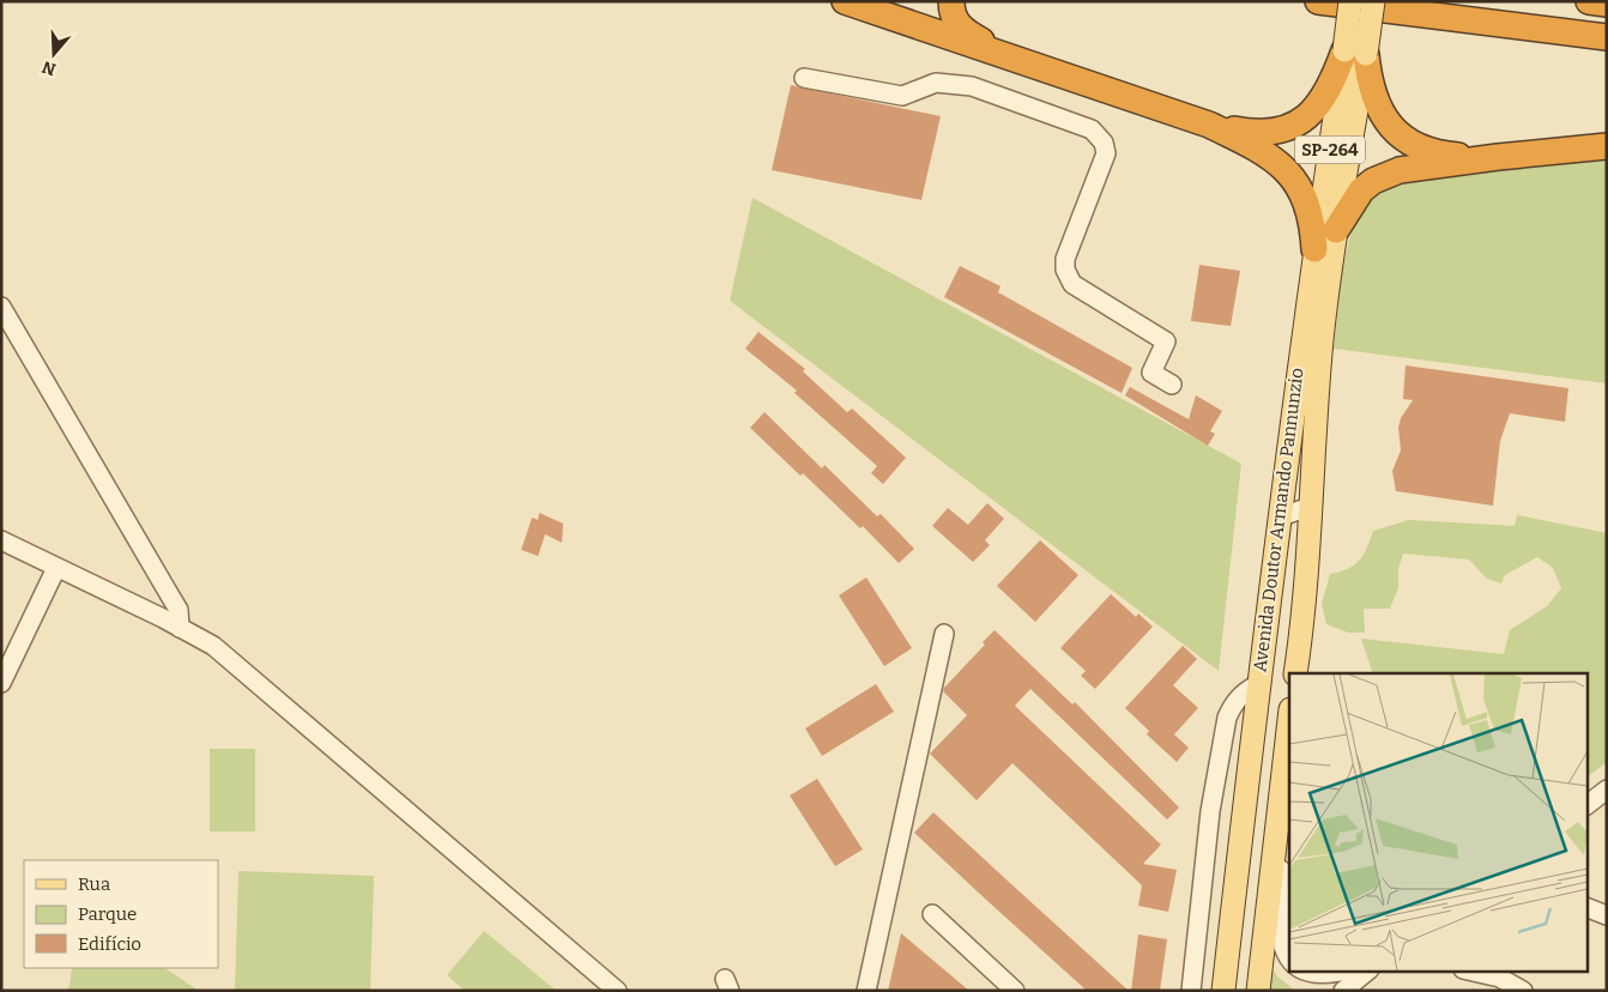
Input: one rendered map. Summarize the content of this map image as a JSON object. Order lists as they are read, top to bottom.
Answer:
{
  "streets": {
    "main road": ["SP-264", "Avenida Doutor Armando Pannunzio"]
  },
  "crossings": [
    ["SP-264", "Avenida Doutor Armando Pannunzio"]
  ],
  "legend": ["Rua", "Parque", "Edifício"],
  "north": "bottom"
}
